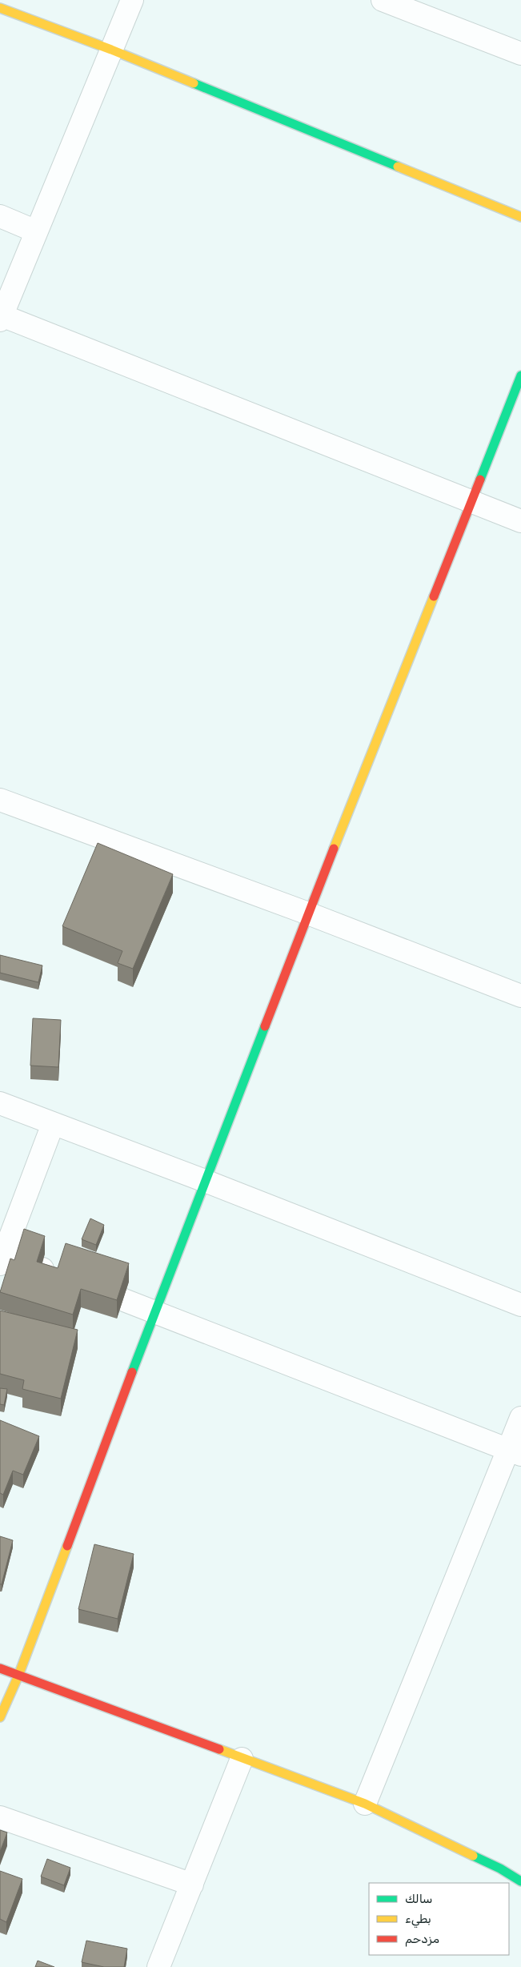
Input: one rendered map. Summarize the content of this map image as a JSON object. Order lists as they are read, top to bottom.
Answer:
{
  "legend": ["سالك", "بطيء", "مزدحم"]
}
